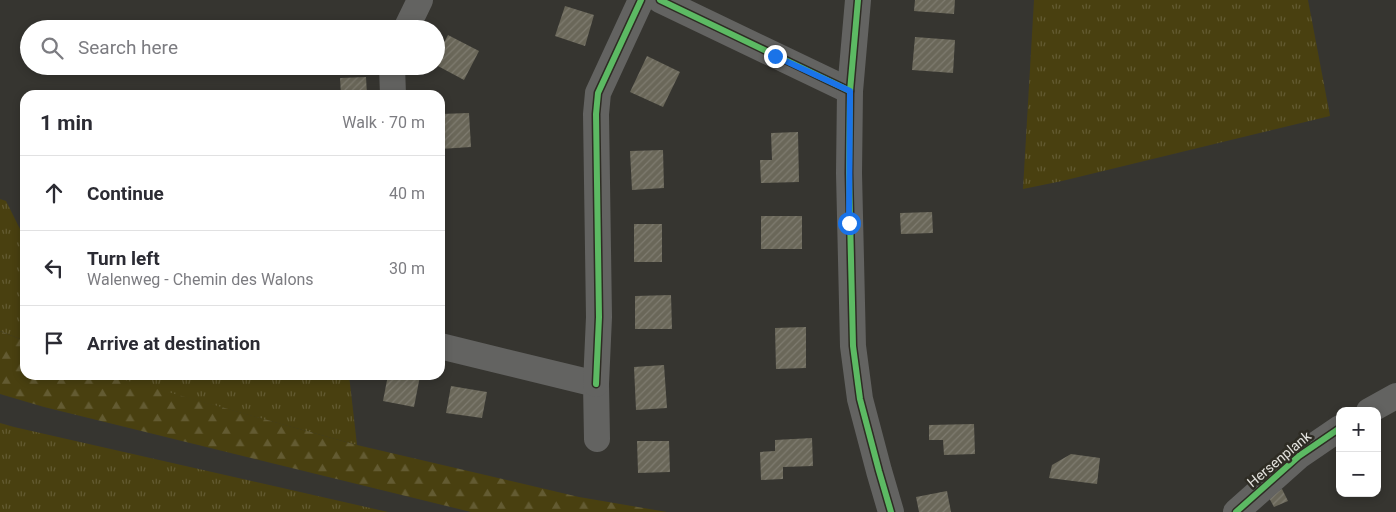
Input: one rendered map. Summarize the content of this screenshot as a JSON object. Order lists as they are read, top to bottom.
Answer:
{
  "streets": {
    "street": ["Hersenplank"]
  },
  "page": {
    "search": "Search here",
    "heading": ["1 min", "Walk · 70 m"],
    "list": [
      ["Continue", "40 m"],
      ["Turn left", "Walenweg - Chemin des Walons", "30 m"],
      "Arrive at destination"
    ],
    "map_buttons": ["+", "−"]
  }
}
